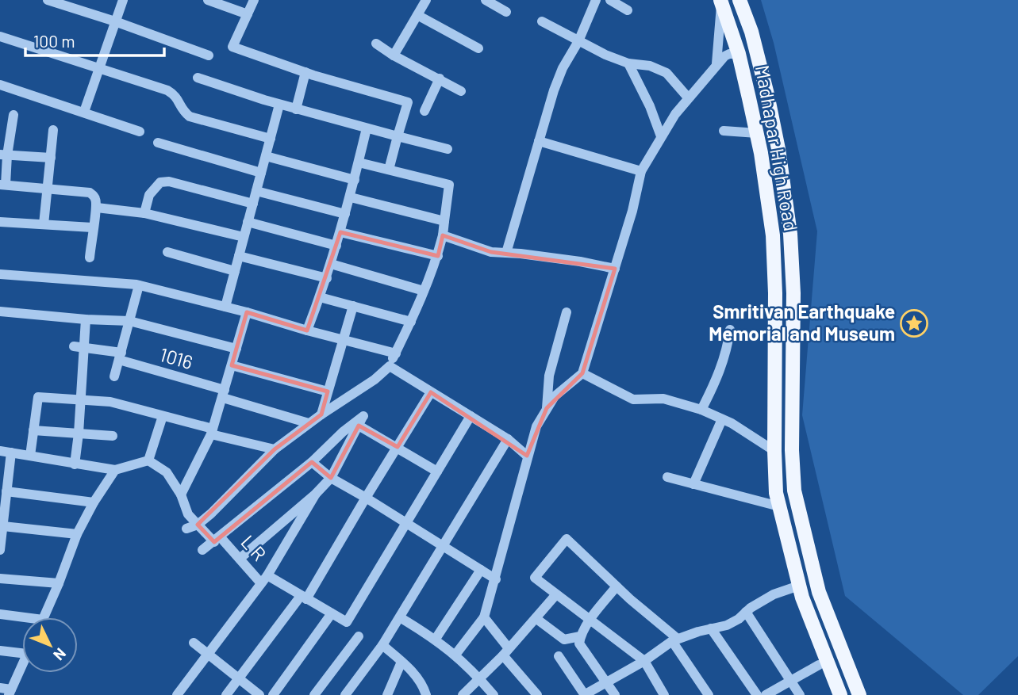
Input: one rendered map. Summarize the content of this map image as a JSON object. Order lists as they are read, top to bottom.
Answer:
{
  "streets": {
    "main road": ["Madhapar High Road"],
    "street": ["1016", "L R"]
  },
  "places": {
    "place": ["Smritivan Earthquake Memorial and Museum"]
  },
  "scale_bar": "100 m",
  "north": "bottom right"
}
